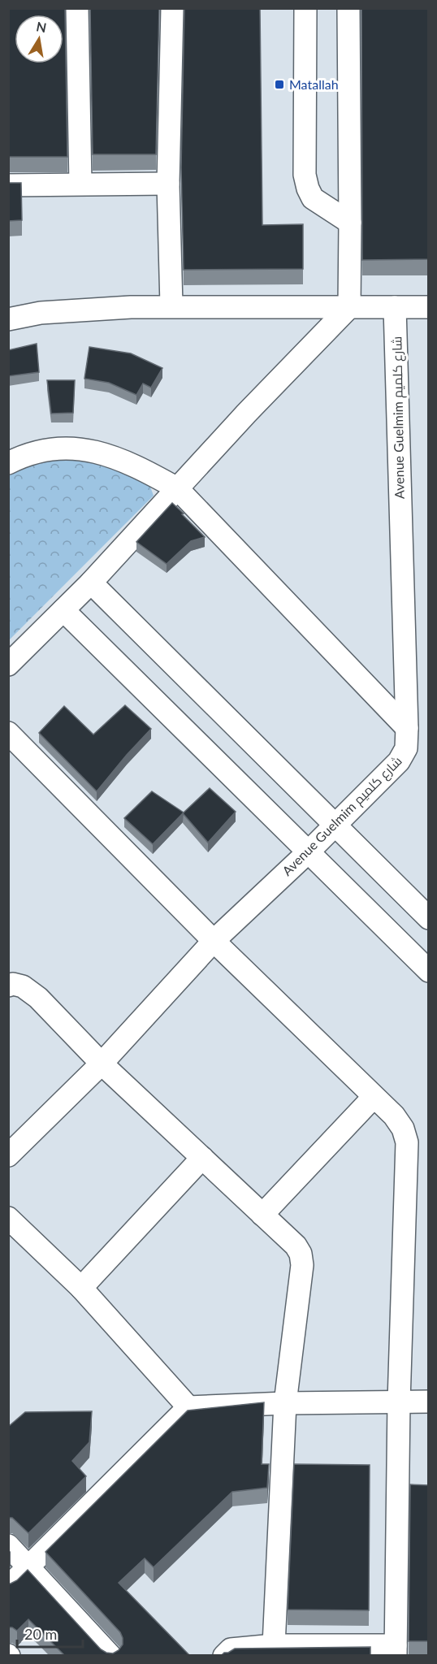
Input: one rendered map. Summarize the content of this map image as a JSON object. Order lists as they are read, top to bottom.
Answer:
{
  "streets": {
    "street": ["Avenue Guelmim شارع كلميم"]
  },
  "places": {
    "transit": ["Matallah"]
  },
  "scale_bar": "20 m",
  "north": "top"
}
